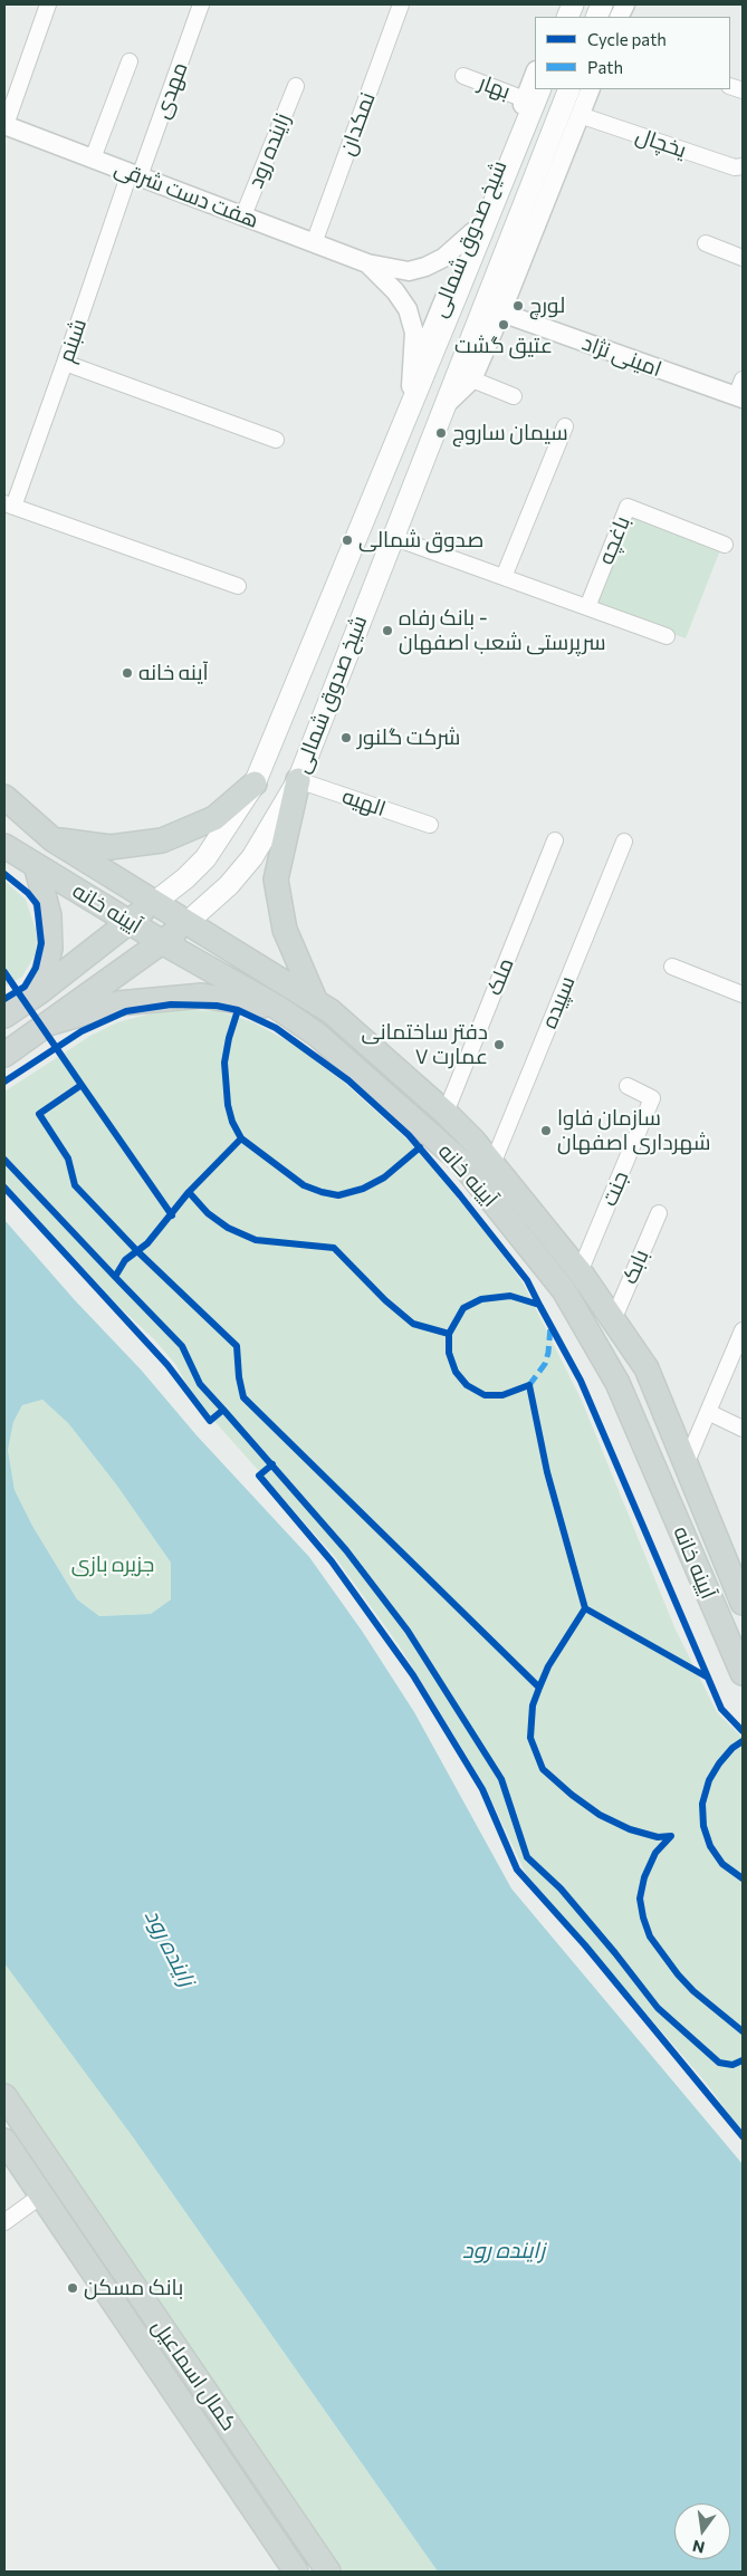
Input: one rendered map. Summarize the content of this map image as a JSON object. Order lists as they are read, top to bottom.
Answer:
{
  "streets": {
    "main road": ["شیخ صدوق شمالی", "آیینه خانه", "کمال اسماعیل"],
    "street": [
      "بهار",
      "مهدی",
      "نمکدان",
      "یخچال",
      "زاینده رود",
      "هفت دست شرقی",
      "شبنم",
      "امینی نژاد",
      "باغچه",
      "الهیه",
      "ملک",
      "سپیده",
      "جنت",
      "بابک"
    ]
  },
  "crossings": [
    ["بهار", "شیخ صدوق شمالی"],
    ["مهدی", "هفت دست شرقی"],
    ["مهدی", "شبنم"],
    ["نمکدان", "هفت دست شرقی"],
    ["یخچال", "شیخ صدوق شمالی"],
    ["زاینده رود", "هفت دست شرقی"],
    ["هفت دست شرقی", "شیخ صدوق شمالی"],
    ["هفت دست شرقی", "شبنم"],
    ["شیخ صدوق شمالی", "امینی نژاد"],
    ["شیخ صدوق شمالی", "الهیه"],
    ["شیخ صدوق شمالی", "آیینه خانه"],
    ["آیینه خانه", "ملک"],
    ["آیینه خانه", "سپیده"],
    ["آیینه خانه", "جنت"],
    ["آیینه خانه", "بابک"]
  ],
  "water": ["زاینده رود"],
  "parks": ["جزیره بازی"],
  "places": [
    "لورچ",
    "عتیق گشت",
    "سیمان ساروج",
    "صدوق شمالی",
    "بانک رفاه - سرپرستی شعب اصفهان",
    "آینه خانه",
    "شرکت گلنور",
    "دفتر ساختمانی عمارت ۷",
    "سازمان فاوا شهرداری اصفهان",
    "بانک مسکن"
  ],
  "legend": ["Cycle path", "Path"],
  "north": "bottom"
}
